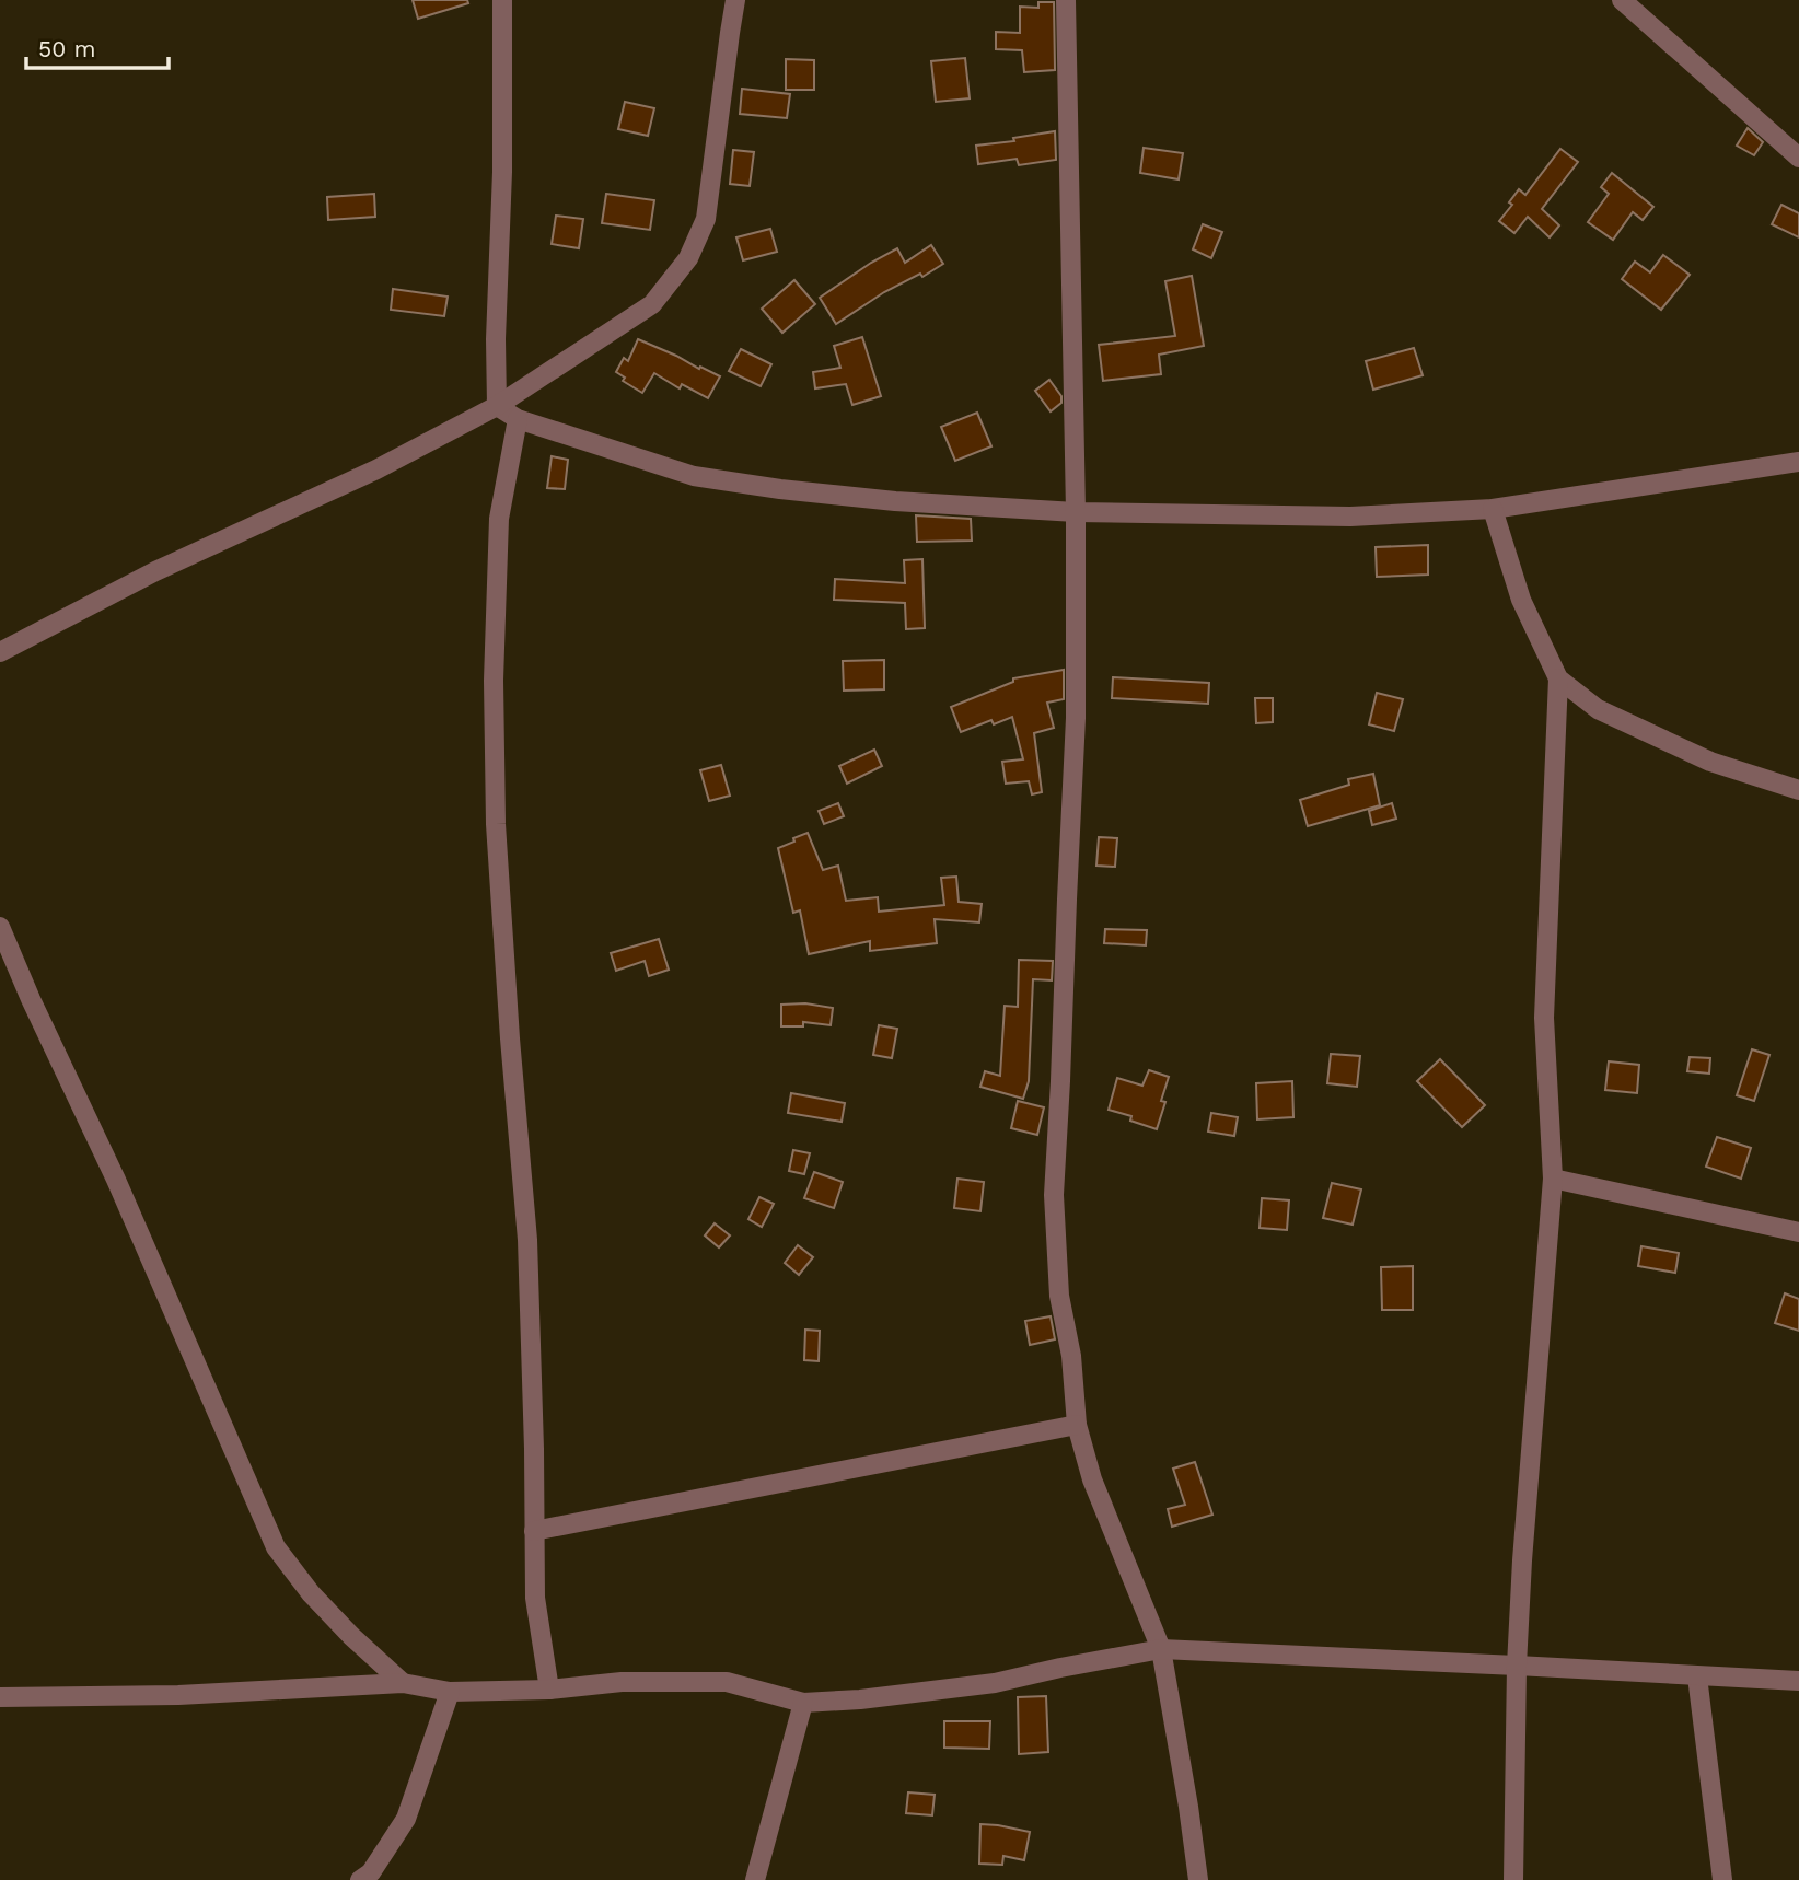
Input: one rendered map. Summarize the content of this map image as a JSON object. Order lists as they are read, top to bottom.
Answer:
{
  "scale_bar": "50 m"
}
